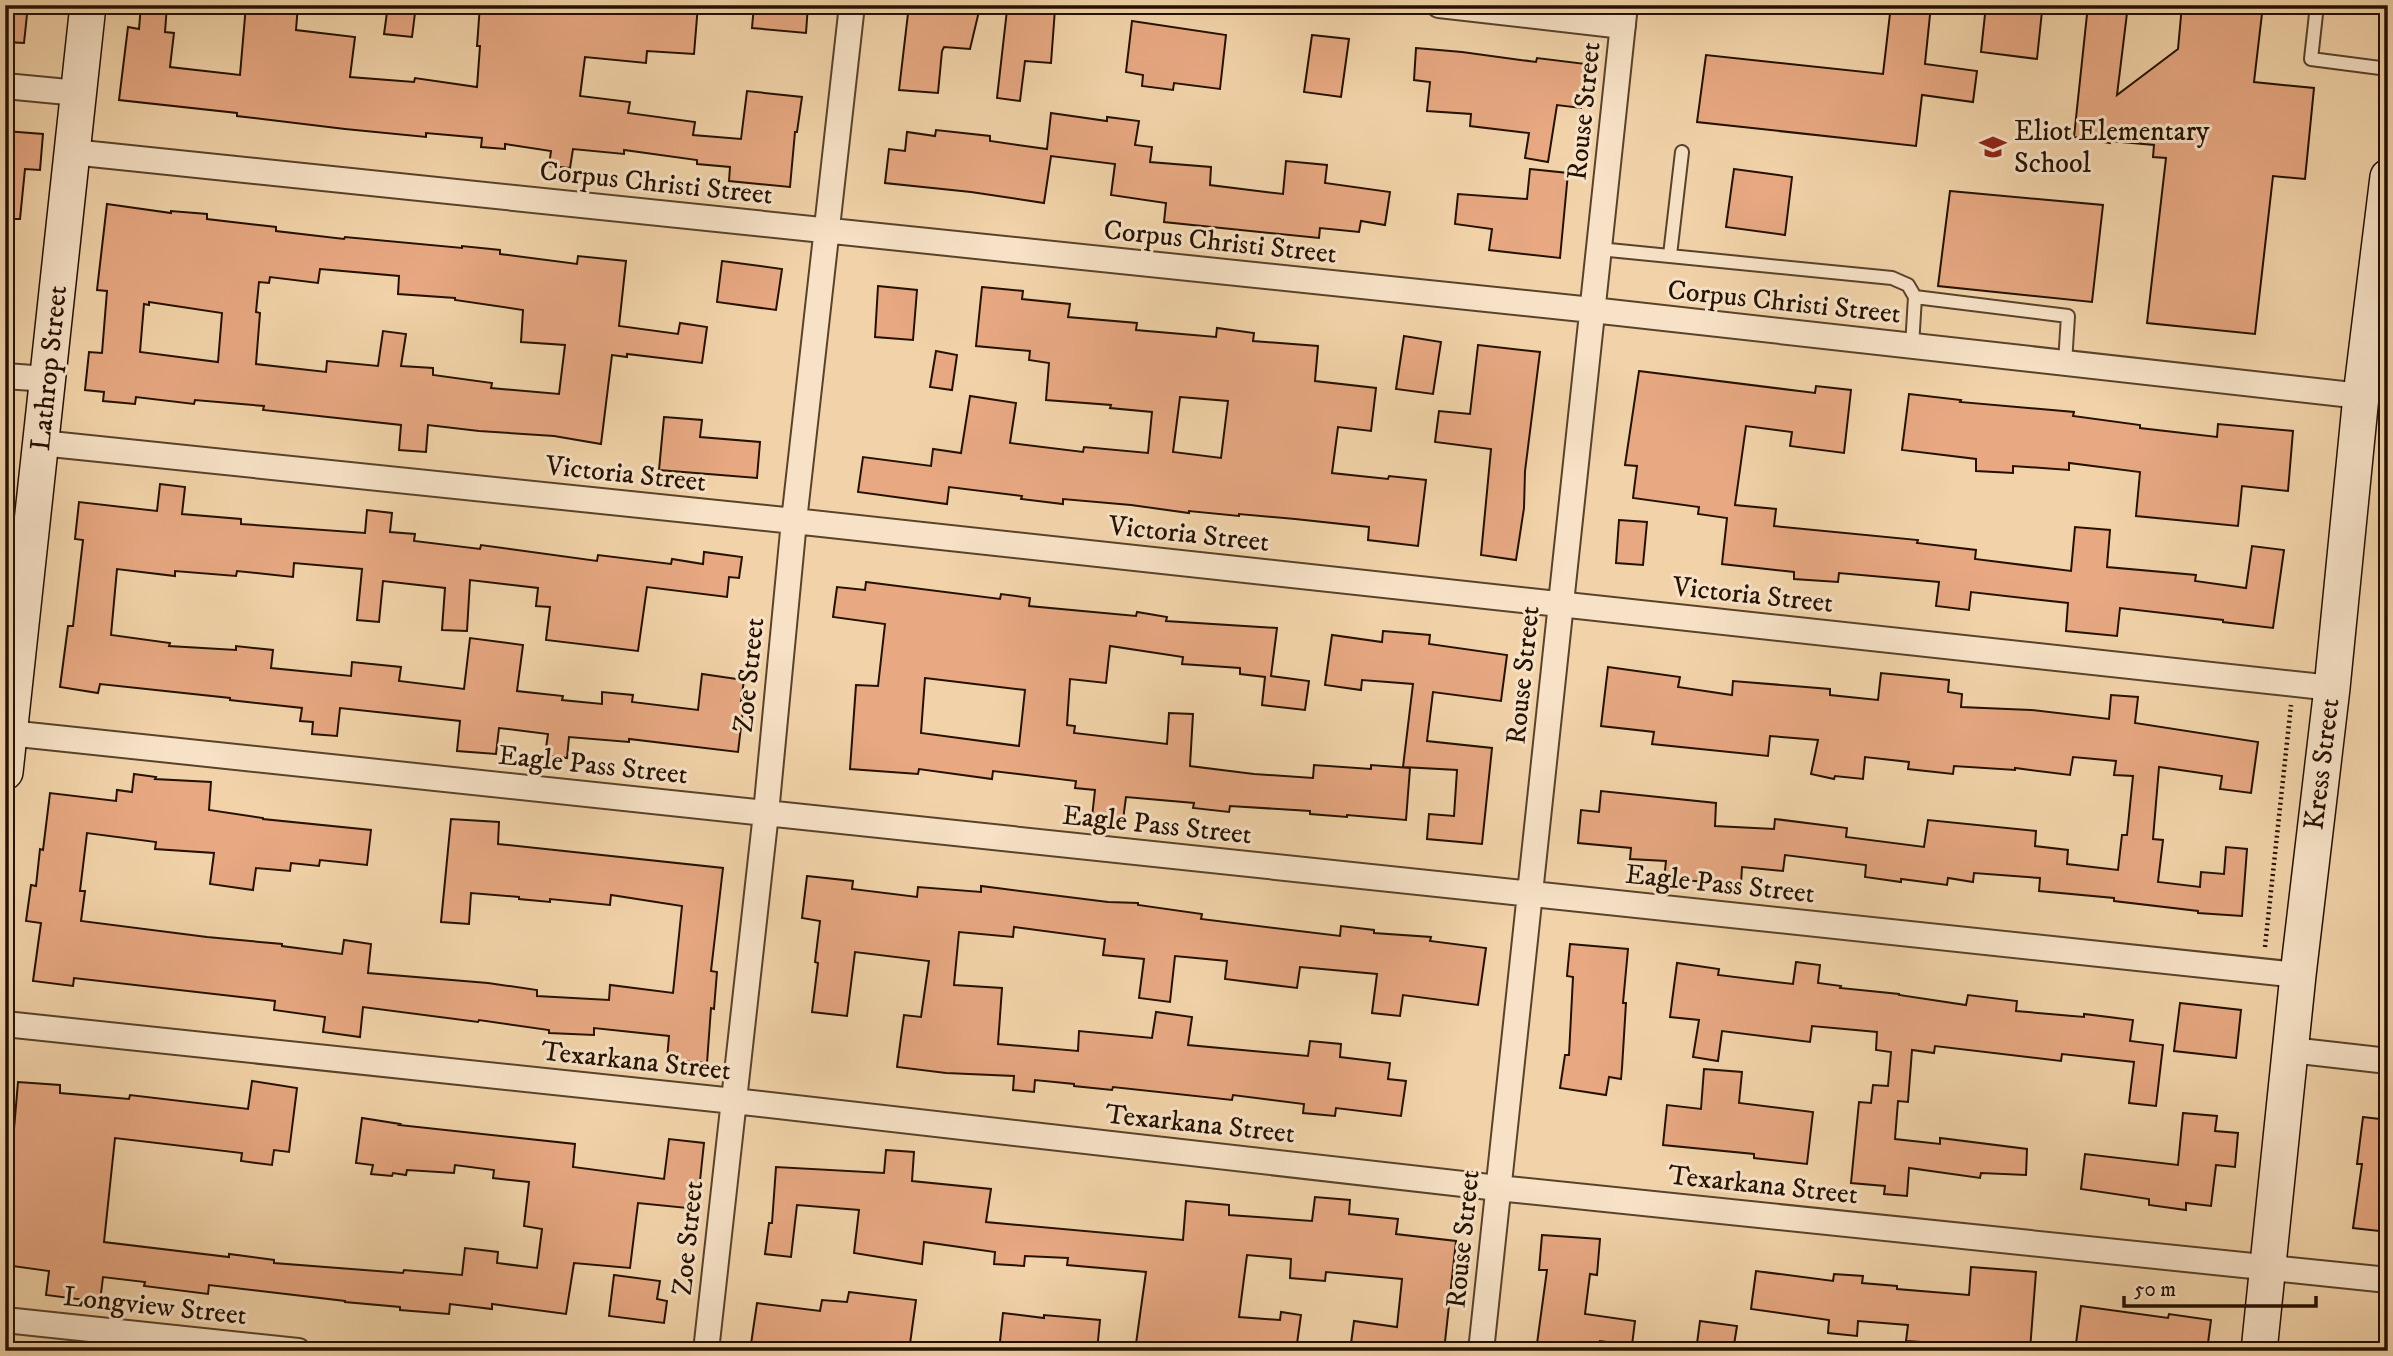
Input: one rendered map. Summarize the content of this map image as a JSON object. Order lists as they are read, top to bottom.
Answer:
{
  "streets": {
    "street": [
      "Rouse Street",
      "Corpus Christi Street",
      "Lathrop Street",
      "Victoria Street",
      "Zoe Street",
      "Kress Street",
      "Eagle Pass Street",
      "Texarkana Street",
      "Longview Street"
    ]
  },
  "crossings": [
    ["Rouse Street", "Corpus Christi Street"],
    ["Rouse Street", "Victoria Street"],
    ["Rouse Street", "Eagle Pass Street"],
    ["Rouse Street", "Texarkana Street"],
    ["Corpus Christi Street", "Lathrop Street"],
    ["Corpus Christi Street", "Zoe Street"],
    ["Corpus Christi Street", "Kress Street"],
    ["Lathrop Street", "Victoria Street"],
    ["Lathrop Street", "Eagle Pass Street"],
    ["Victoria Street", "Zoe Street"],
    ["Victoria Street", "Kress Street"],
    ["Zoe Street", "Eagle Pass Street"],
    ["Zoe Street", "Texarkana Street"],
    ["Kress Street", "Eagle Pass Street"],
    ["Kress Street", "Texarkana Street"]
  ],
  "places": {
    "school or university": ["Eliot Elementary School"]
  },
  "scale_bar": "50 m"
}
